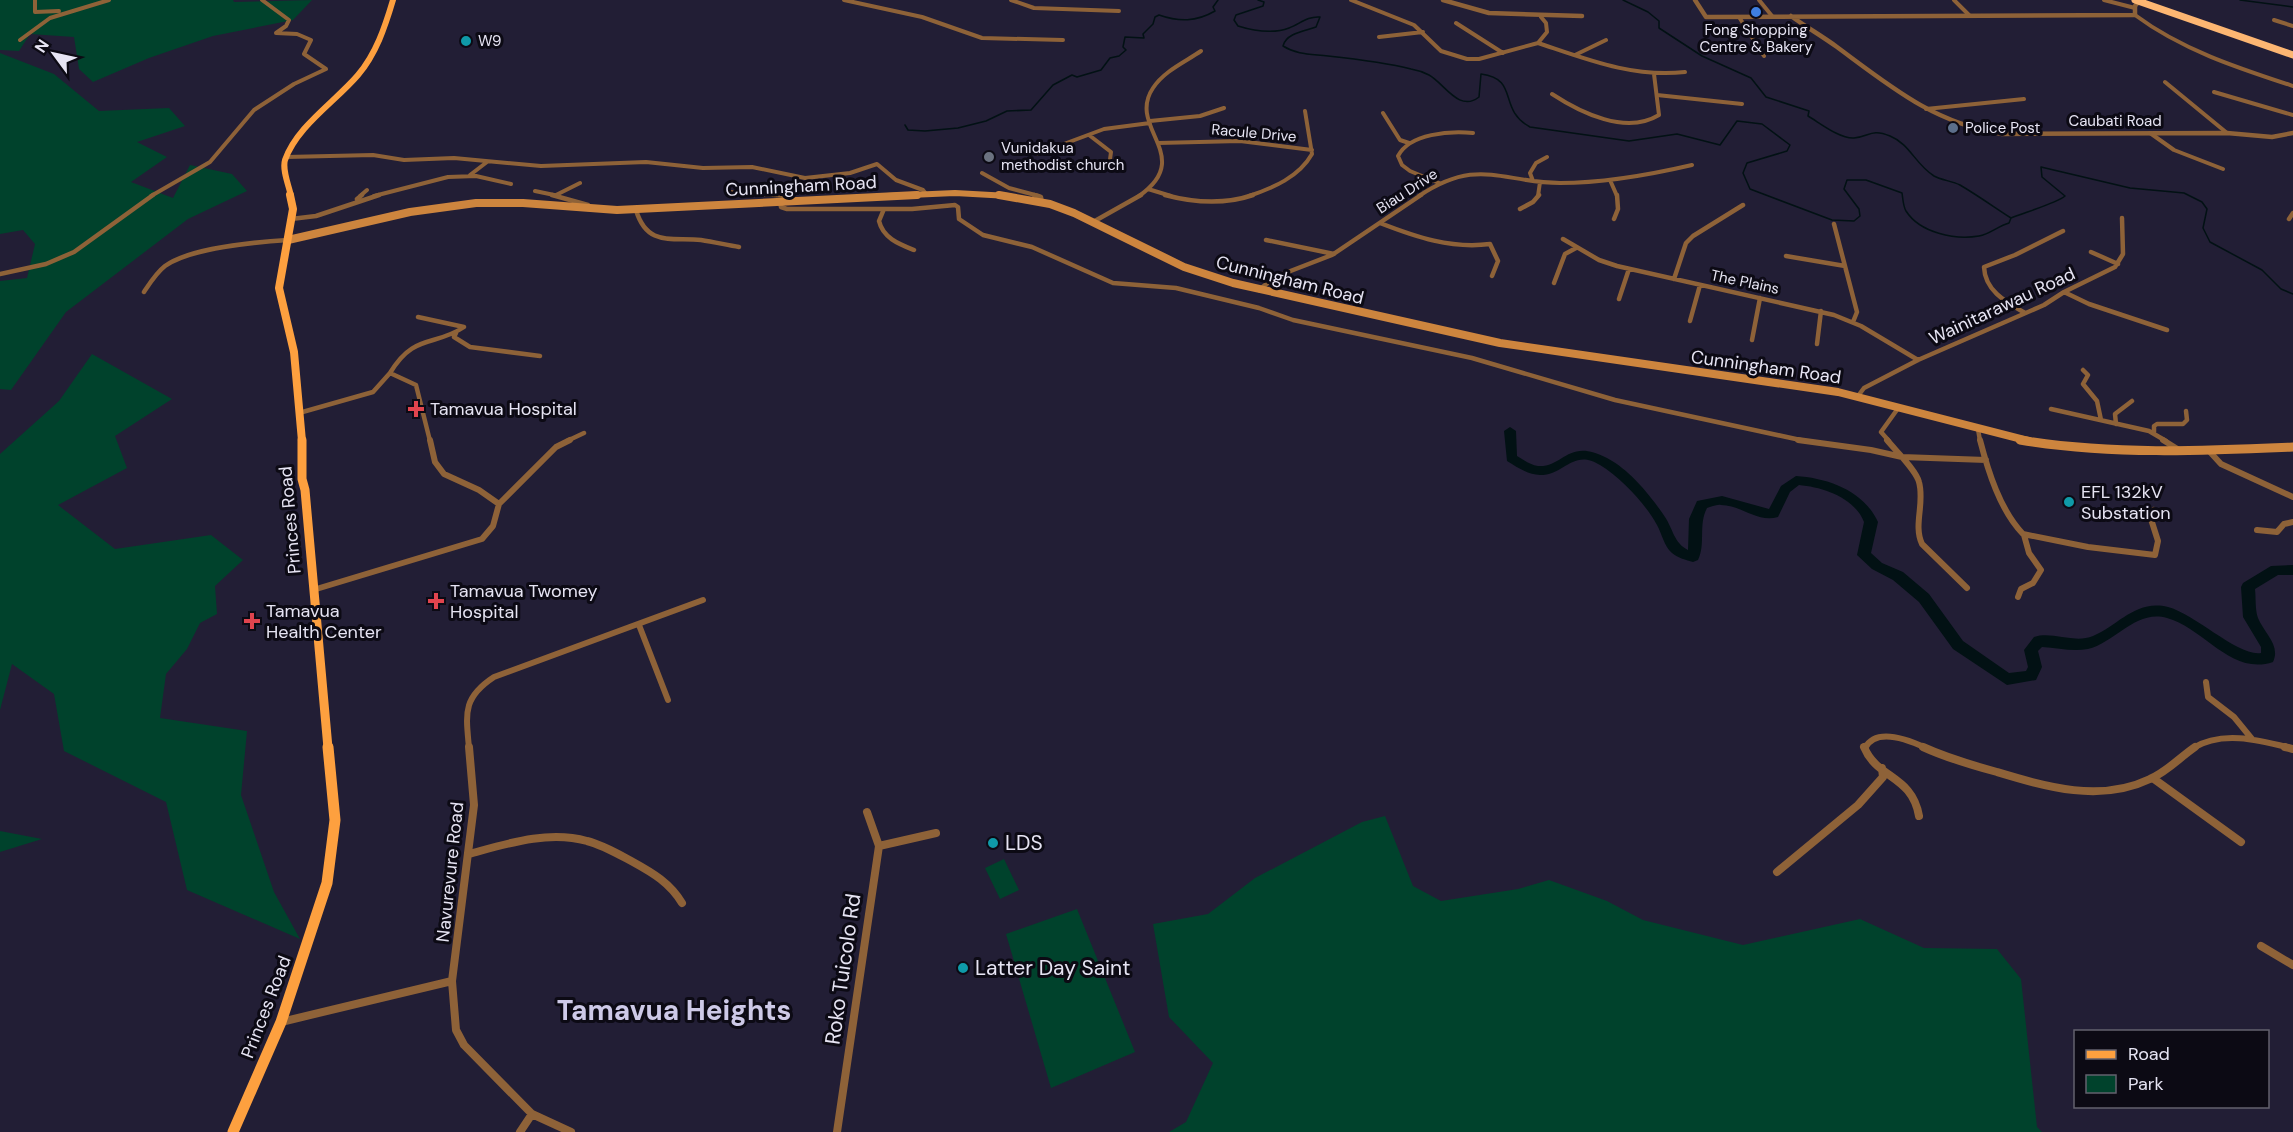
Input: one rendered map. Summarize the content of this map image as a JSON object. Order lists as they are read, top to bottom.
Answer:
{
  "streets": {
    "main road": ["Cunningham Road", "Princes Road"],
    "street": [
      "Caubati Road",
      "Racule Drive",
      "Biau Drive",
      "The Plains",
      "Wainitarawau Road",
      "Navurevure Road",
      "Roko Tuicolo Rd"
    ]
  },
  "crossings": [
    ["Cunningham Road", "Biau Drive"],
    ["Cunningham Road", "Wainitarawau Road"],
    ["Cunningham Road", "Princes Road"],
    ["The Plains", "Wainitarawau Road"]
  ],
  "districts": ["Tamavua Heights"],
  "places": {
    "other": [
      "Fong Shopping Centre & Bakery",
      "W9",
      "Police Post",
      "Vunidakua methodist church",
      "EFL 132kV Substation",
      "LDS",
      "Latter Day Saint"
    ],
    "health": ["Tamavua Hospital", "Tamavua Twomey Hospital", "Tamavua Health Center"]
  },
  "legend": ["Road", "Park"],
  "north": "top left"
}
